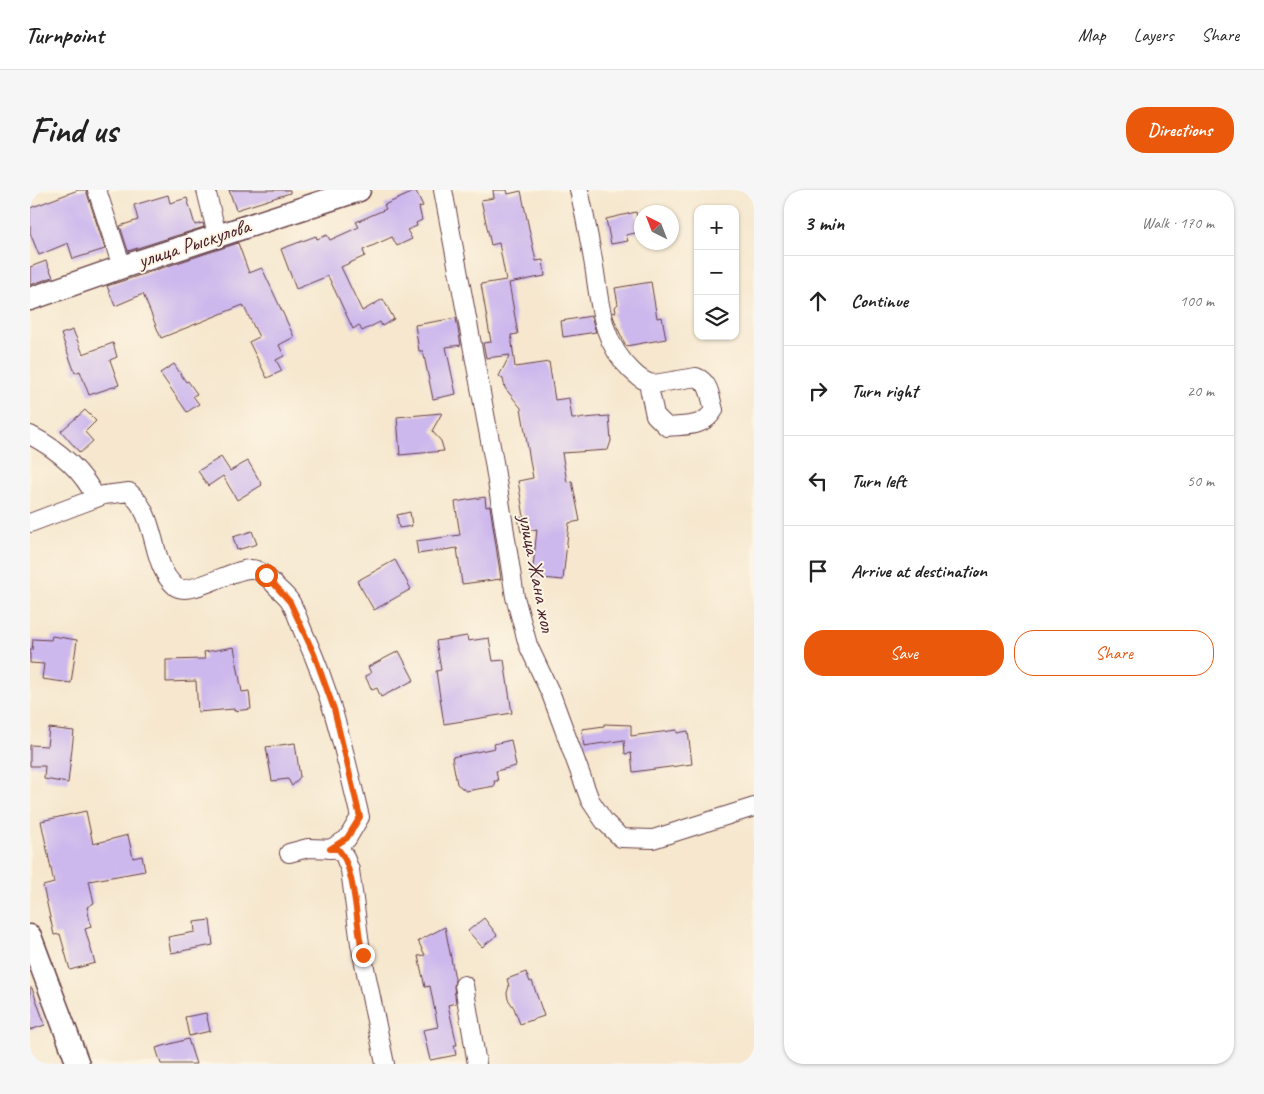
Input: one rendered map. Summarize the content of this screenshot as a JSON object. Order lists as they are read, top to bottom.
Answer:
{
  "streets": {
    "street": ["улица Рыскулова", "улица Жана жол"]
  },
  "north": "top left",
  "page": {
    "header": "Turnpoint",
    "nav": ["Map", "Layers", "Share"],
    "buttons": [
      "Directions",
      ["Save", "Share"]
    ],
    "title": "Find us",
    "heading": ["3 min", "Walk · 170 m"],
    "map_buttons": ["+", "−"],
    "list": [
      ["Continue", "100 m"],
      ["Turn right", "20 m"],
      ["Turn left", "50 m"],
      "Arrive at destination"
    ]
  }
}
